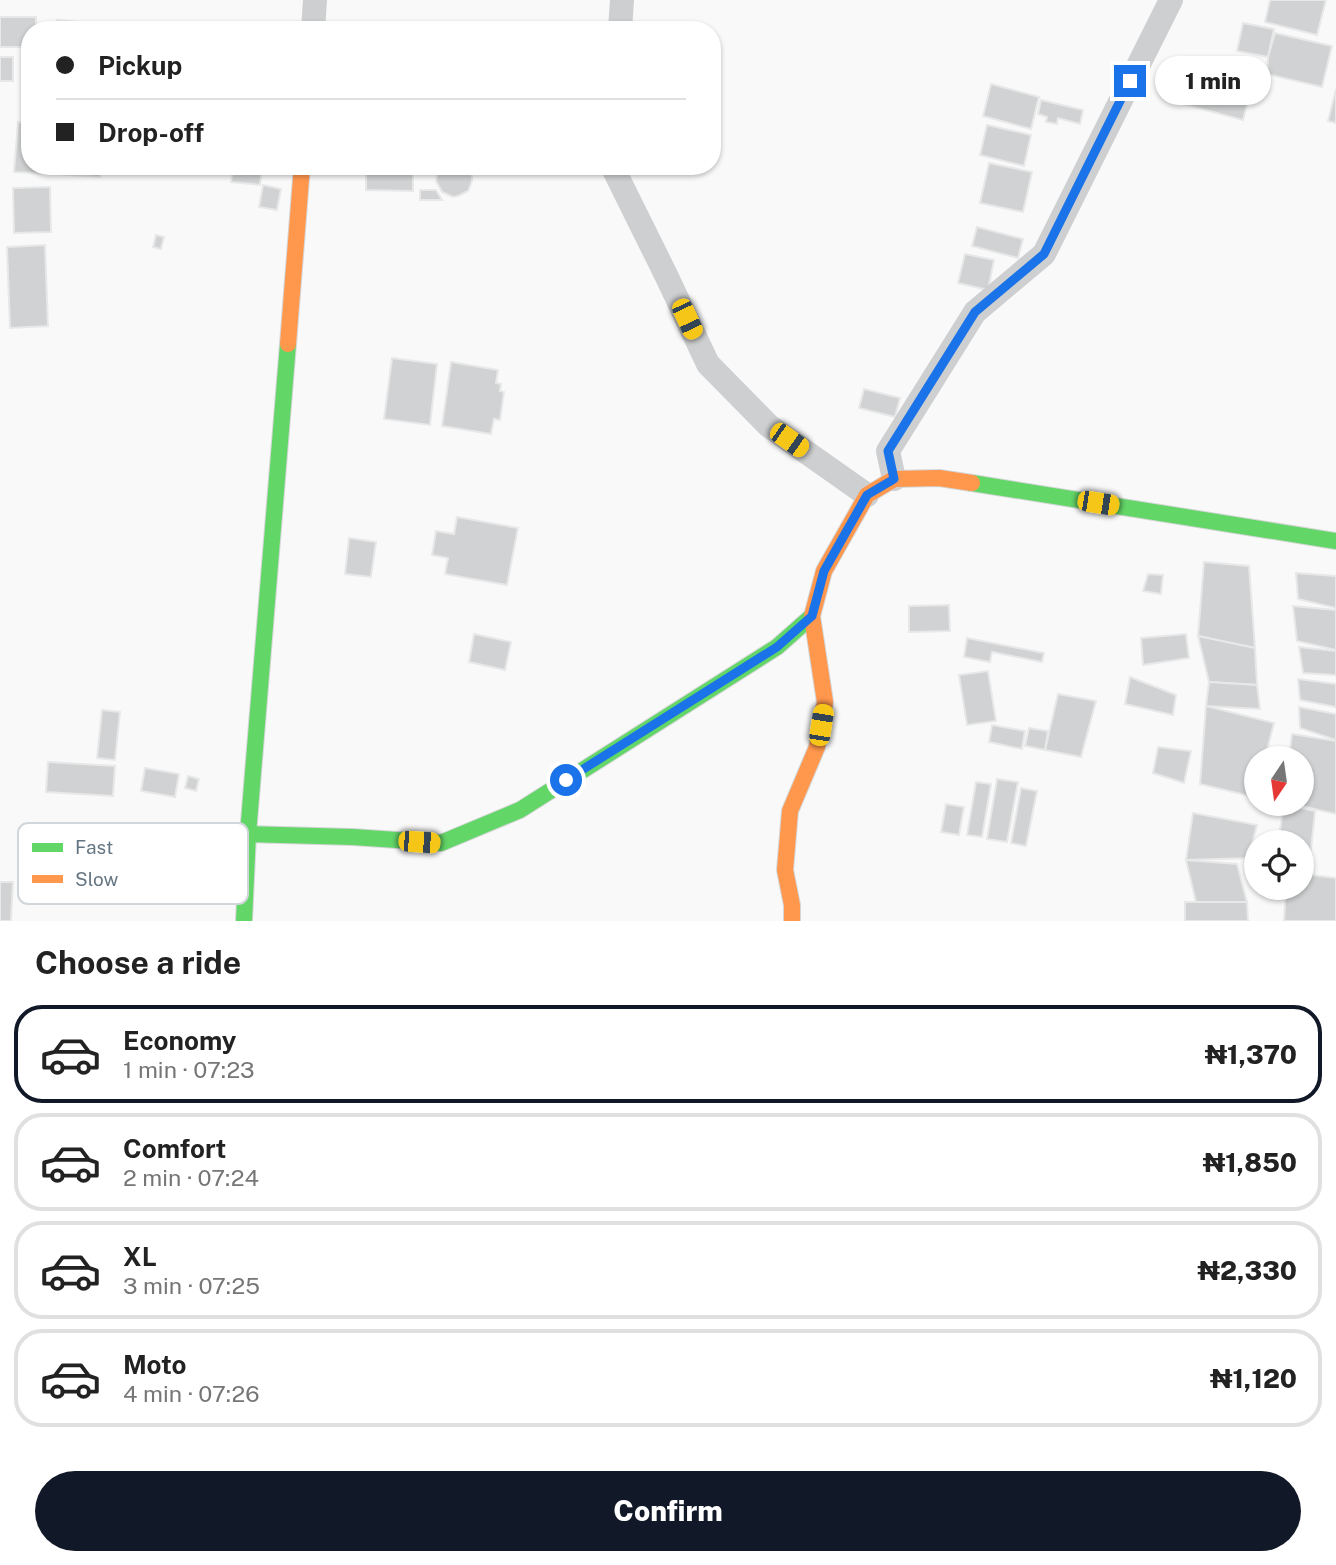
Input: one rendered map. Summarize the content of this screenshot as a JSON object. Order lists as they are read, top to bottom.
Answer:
{
  "legend": ["Fast", "Slow"],
  "north": "bottom",
  "page": {
    "banner": ["Pickup", "Drop-off"],
    "bubble": "1 min",
    "heading": "Choose a ride",
    "list": [
      {
        "name": "Economy",
        "note": "1 min · 07:23",
        "value": "₦1,370"
      },
      {
        "name": "Comfort",
        "note": "2 min · 07:24",
        "value": "₦1,850"
      },
      {
        "name": "XL",
        "note": "3 min · 07:25",
        "value": "₦2,330"
      },
      {
        "name": "Moto",
        "note": "4 min · 07:26",
        "value": "₦1,120"
      }
    ],
    "buttons": "Confirm"
  }
}
